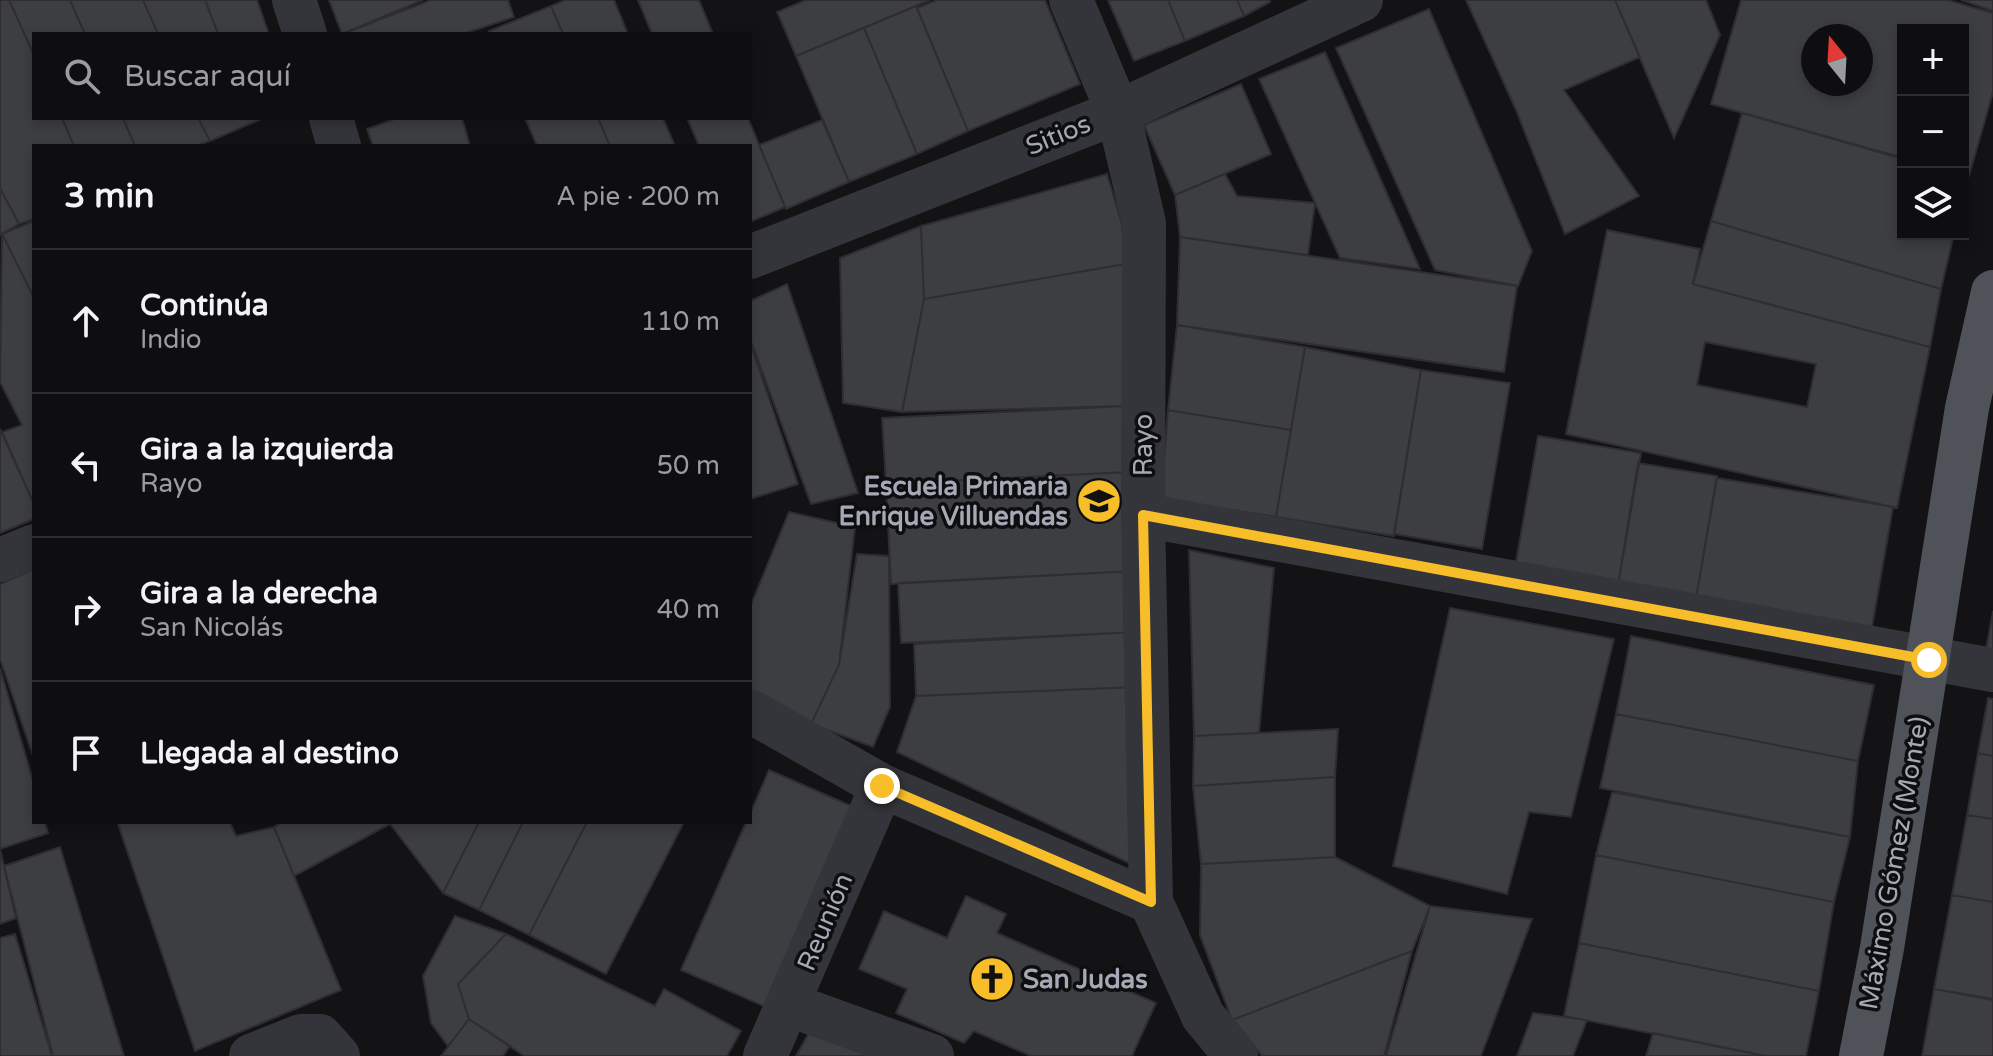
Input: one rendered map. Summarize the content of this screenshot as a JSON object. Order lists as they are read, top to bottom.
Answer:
{
  "streets": {
    "main road": ["Máximo Gómez (Monte)"],
    "street": ["Sitios", "Rayo", "Reunión"]
  },
  "crossings": [
    ["Sitios", "Rayo"]
  ],
  "places": {
    "school or university": ["Escuela Primaria Enrique Villuendas"],
    "church": ["San Judas"]
  },
  "north": "top",
  "page": {
    "map_buttons": ["+", "−"],
    "search": "Buscar aquí",
    "heading": ["3 min", "A pie · 200 m"],
    "list": [
      ["Continúa", "Indio", "110 m"],
      ["Gira a la izquierda", "Rayo", "50 m"],
      ["Gira a la derecha", "San Nicolás", "40 m"],
      "Llegada al destino"
    ]
  }
}
